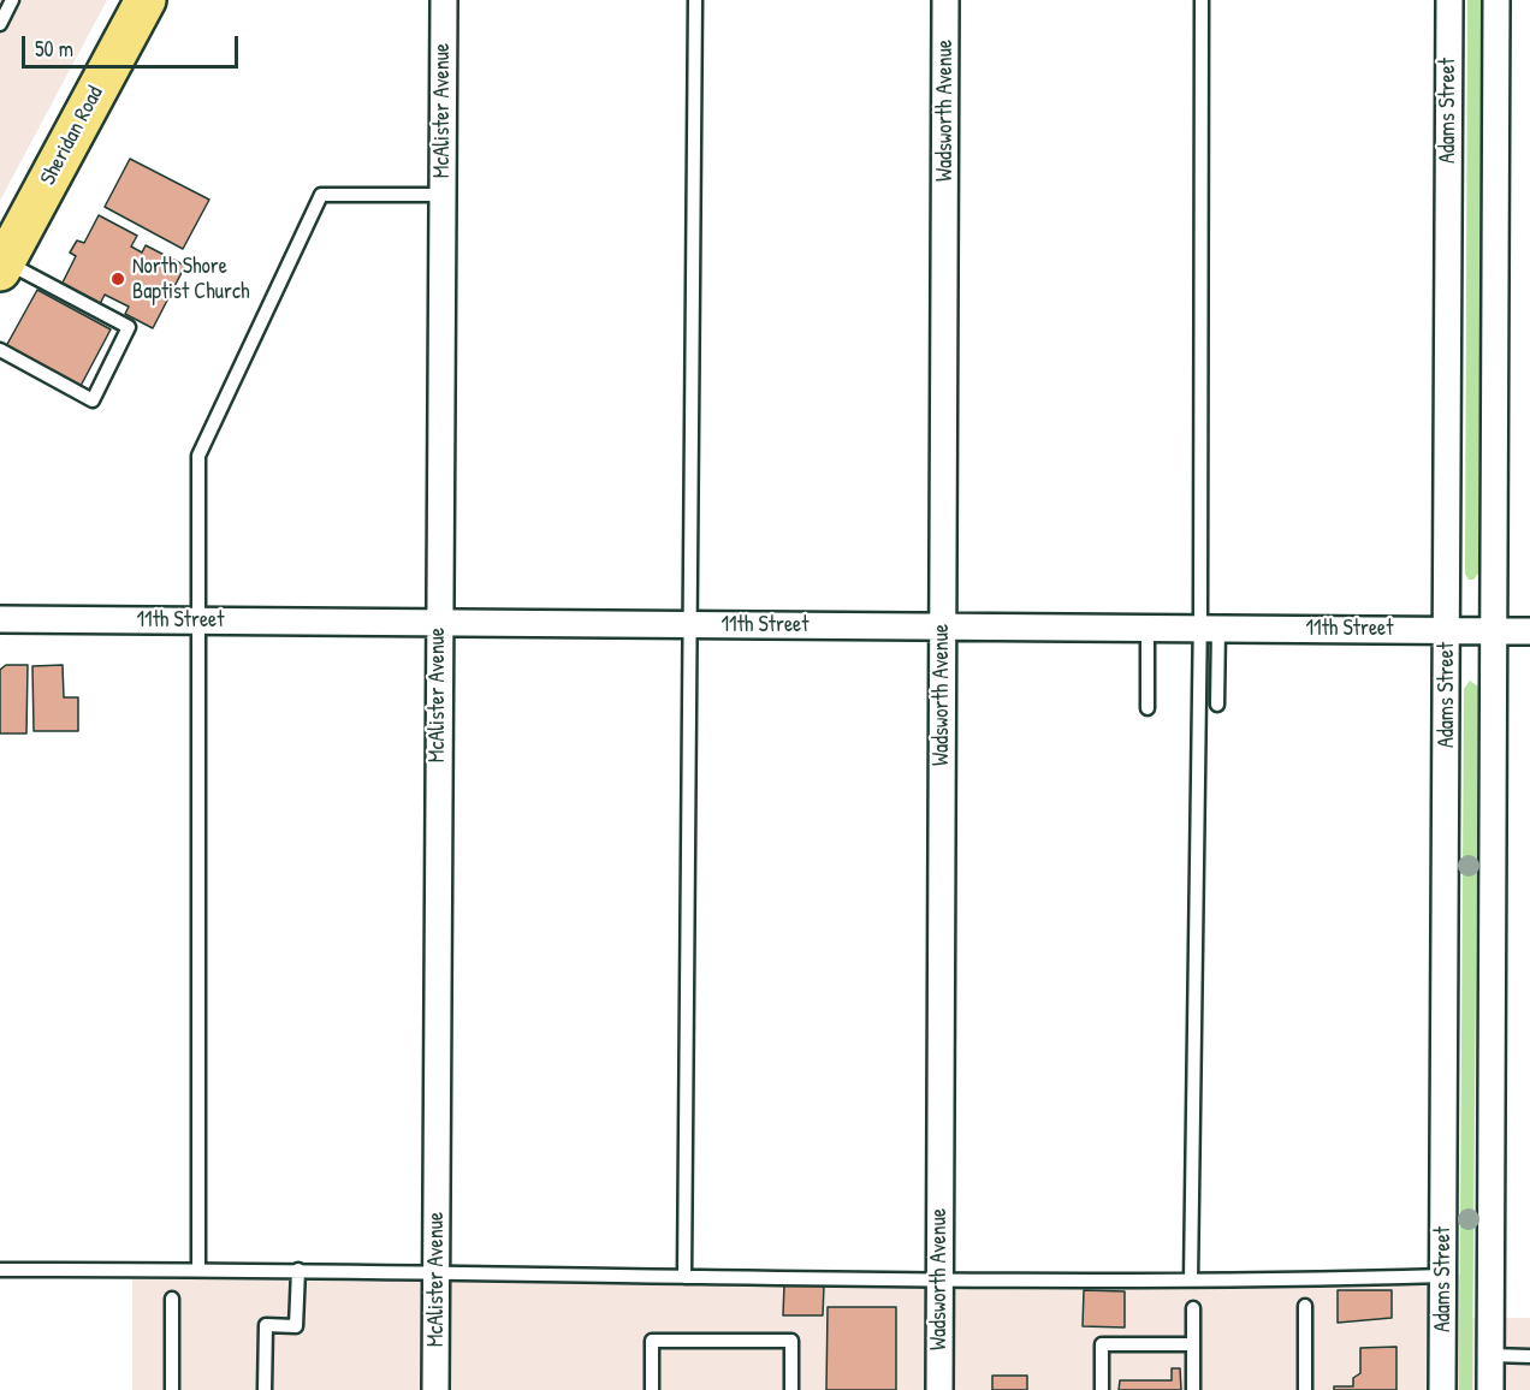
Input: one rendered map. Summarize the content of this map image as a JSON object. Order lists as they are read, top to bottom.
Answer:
{
  "streets": {
    "highway": ["Sheridan Road"],
    "street": [
      "McAlister Avenue",
      "Wadsworth Avenue",
      "Adams Street",
      "11th Street"
    ]
  },
  "crossings": [
    ["McAlister Avenue", "11th Street"],
    ["Wadsworth Avenue", "11th Street"],
    ["Adams Street", "11th Street"]
  ],
  "places": ["North Shore Baptist Church"],
  "scale_bar": "50 m"
}
